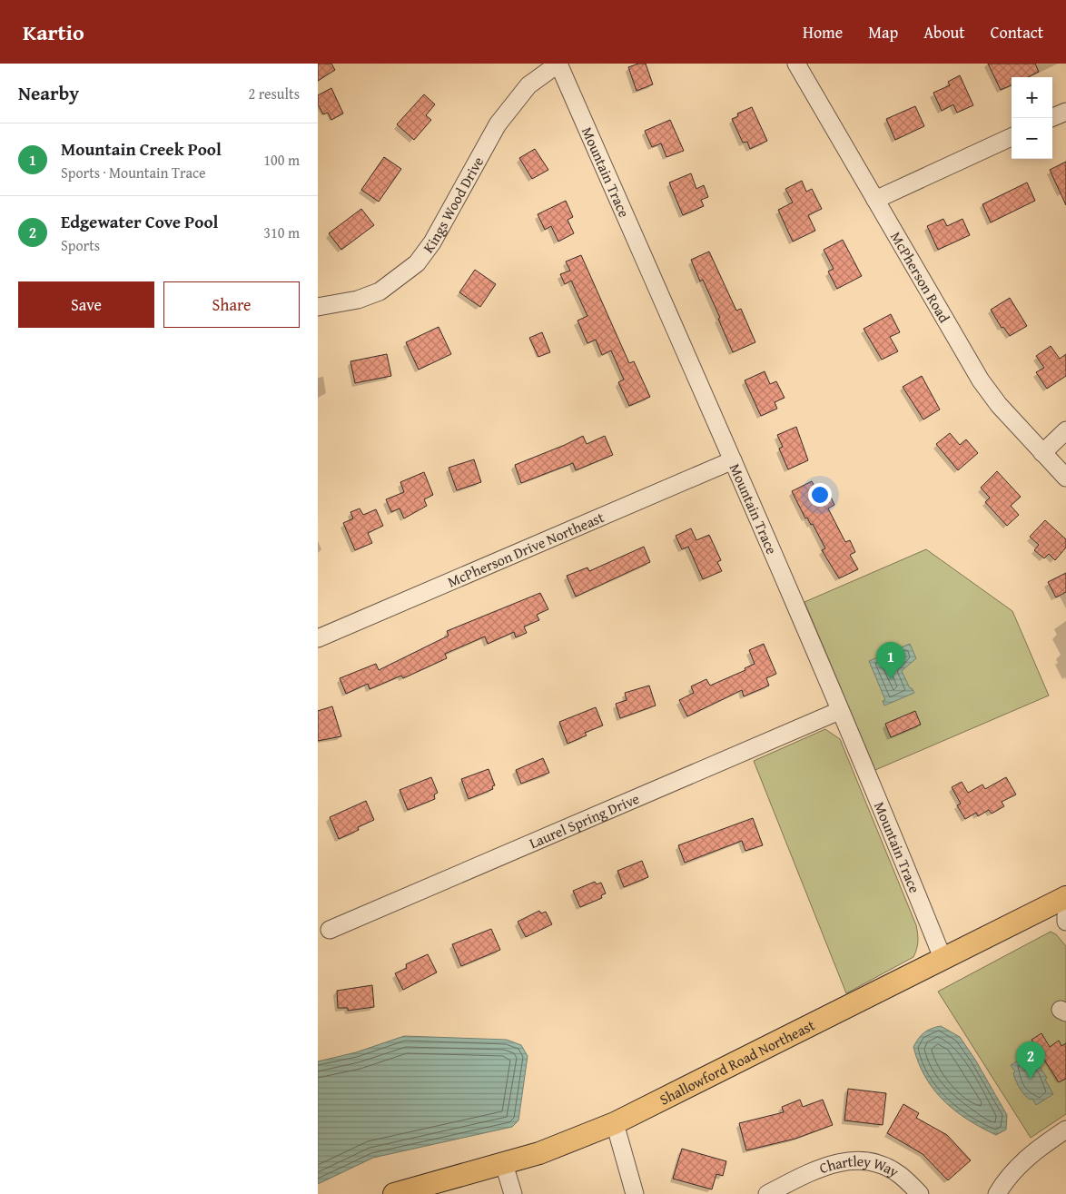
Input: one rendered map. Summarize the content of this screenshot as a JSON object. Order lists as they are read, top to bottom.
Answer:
{
  "streets": {
    "main road": ["Shallowford Road Northeast"],
    "street": [
      "Mountain Trace",
      "Kings Wood Drive",
      "McPherson Road",
      "McPherson Drive Northeast",
      "Laurel Spring Drive",
      "Chartley Way"
    ]
  },
  "crossings": [
    ["Mountain Trace", "Kings Wood Drive"],
    ["Mountain Trace", "McPherson Drive Northeast"],
    ["Mountain Trace", "Laurel Spring Drive"],
    ["Mountain Trace", "Shallowford Road Northeast"]
  ],
  "page": {
    "header": "Kartio",
    "nav": [
      "Home",
      "Map",
      "About",
      "Contact"
    ],
    "heading": ["Nearby", "2 results"],
    "map_buttons": ["+", "−"],
    "list": [
      {
        "mark": "1",
        "name": "Mountain Creek Pool",
        "note": "Sports · Mountain Trace",
        "value": "100 m"
      },
      {
        "mark": "2",
        "name": "Edgewater Cove Pool",
        "note": "Sports",
        "value": "310 m"
      }
    ],
    "buttons": ["Save", "Share"],
    "pins": ["1", "2"]
  }
}
